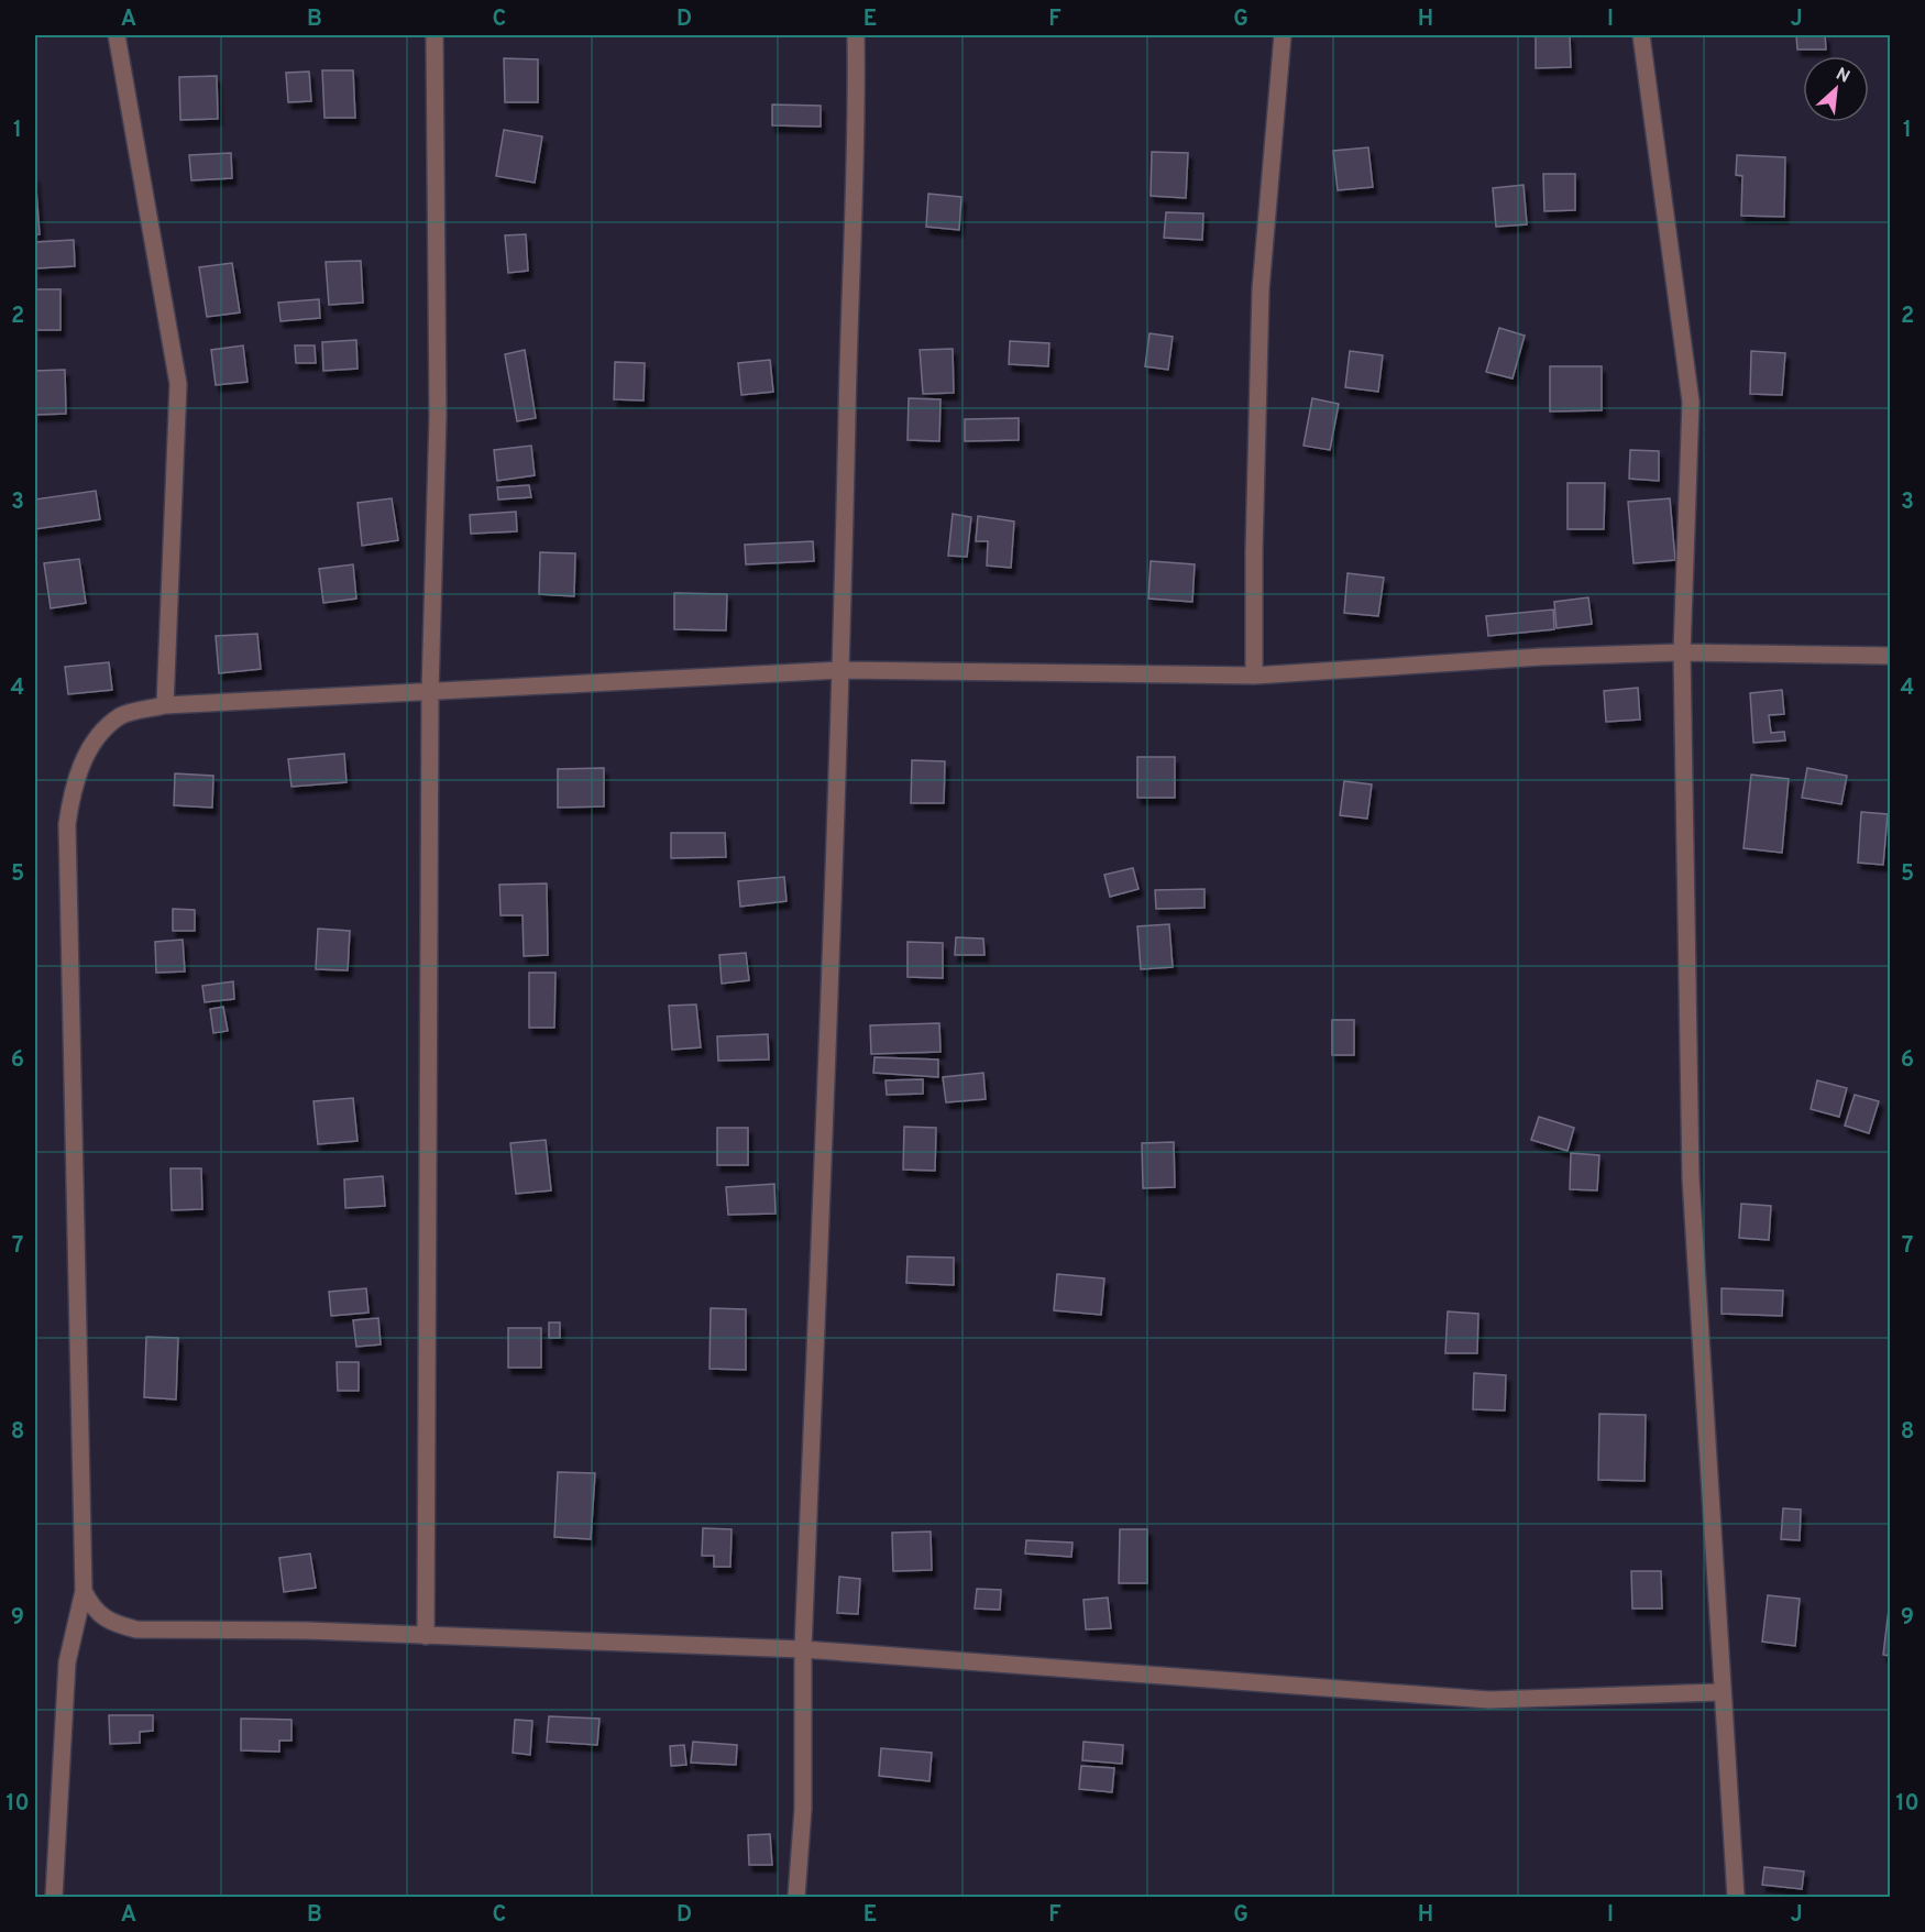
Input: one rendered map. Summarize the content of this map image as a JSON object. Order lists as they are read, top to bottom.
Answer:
{
  "north": "top right",
  "grid": {
    "columns": [
      "A",
      "B",
      "C",
      "D",
      "E",
      "F",
      "G",
      "H",
      "I",
      "J"
    ],
    "rows": [
      "1",
      "2",
      "3",
      "4",
      "5",
      "6",
      "7",
      "8",
      "9",
      "10"
    ]
  }
}
